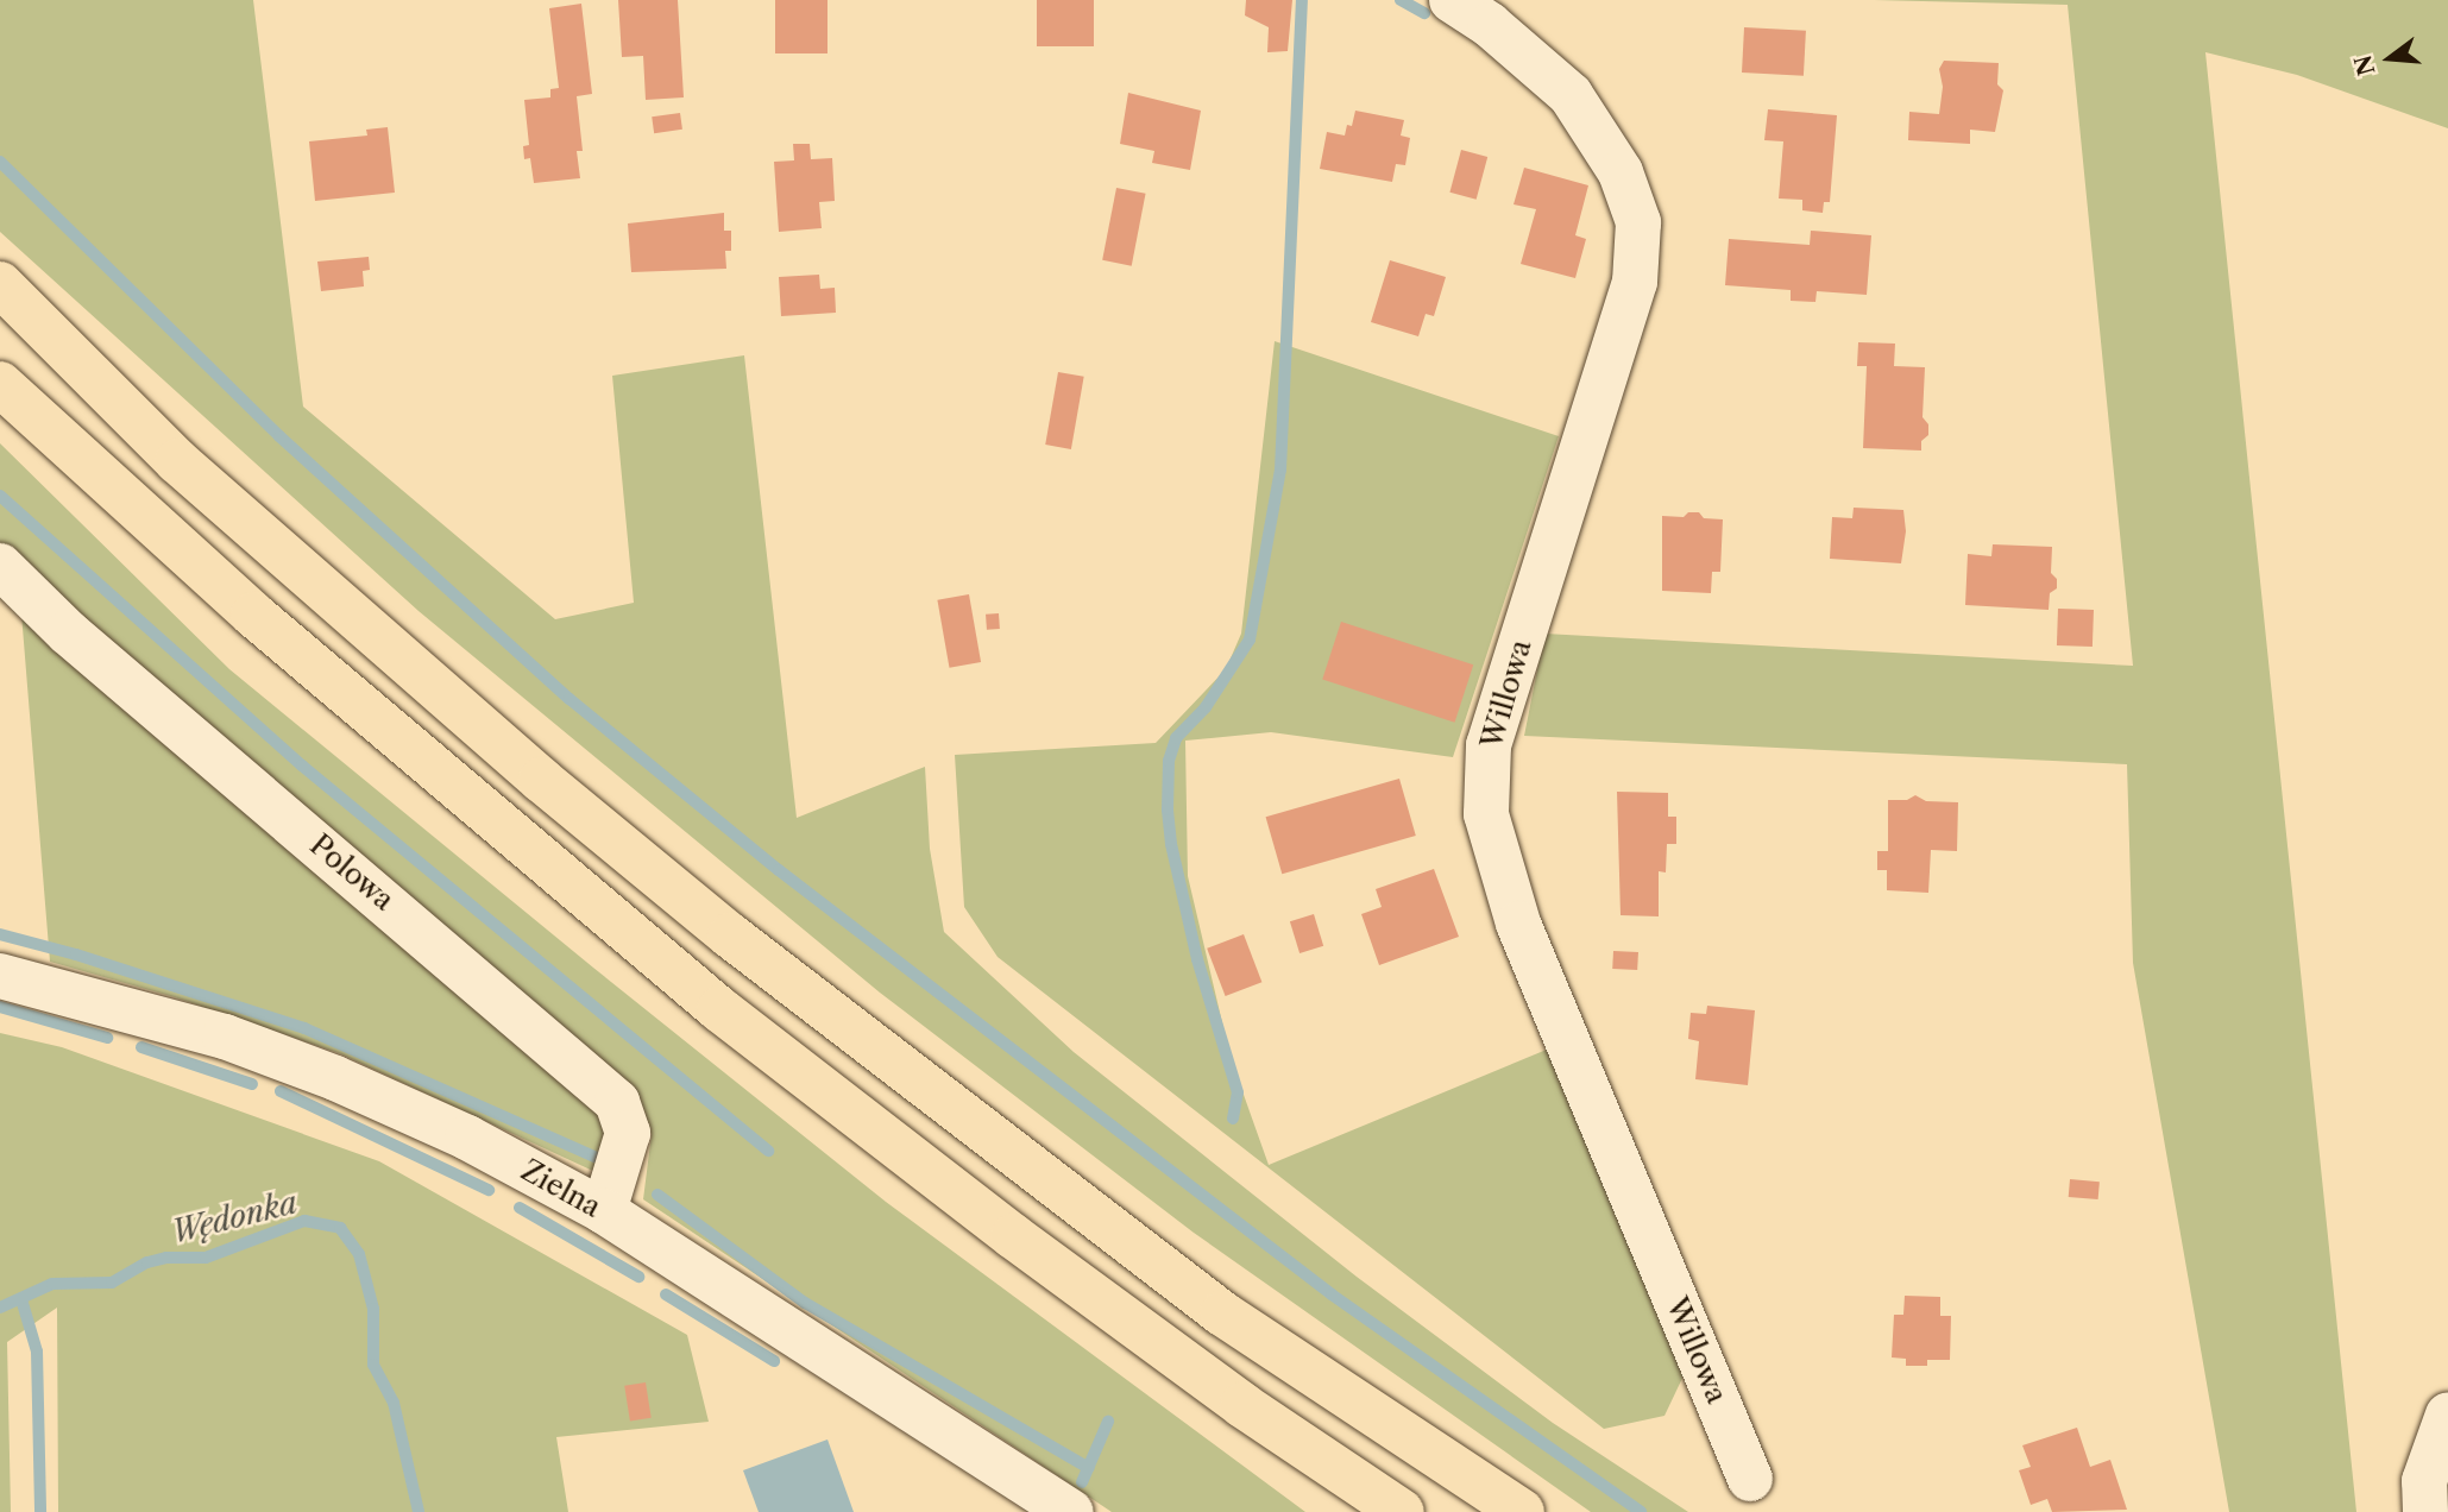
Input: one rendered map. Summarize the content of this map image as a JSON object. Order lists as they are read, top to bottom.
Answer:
{
  "streets": {
    "street": ["Willowa", "Polowa", "Zielna"]
  },
  "crossings": [
    ["Polowa", "Zielna"]
  ],
  "water": ["Wędonka"],
  "north": "left"
}
